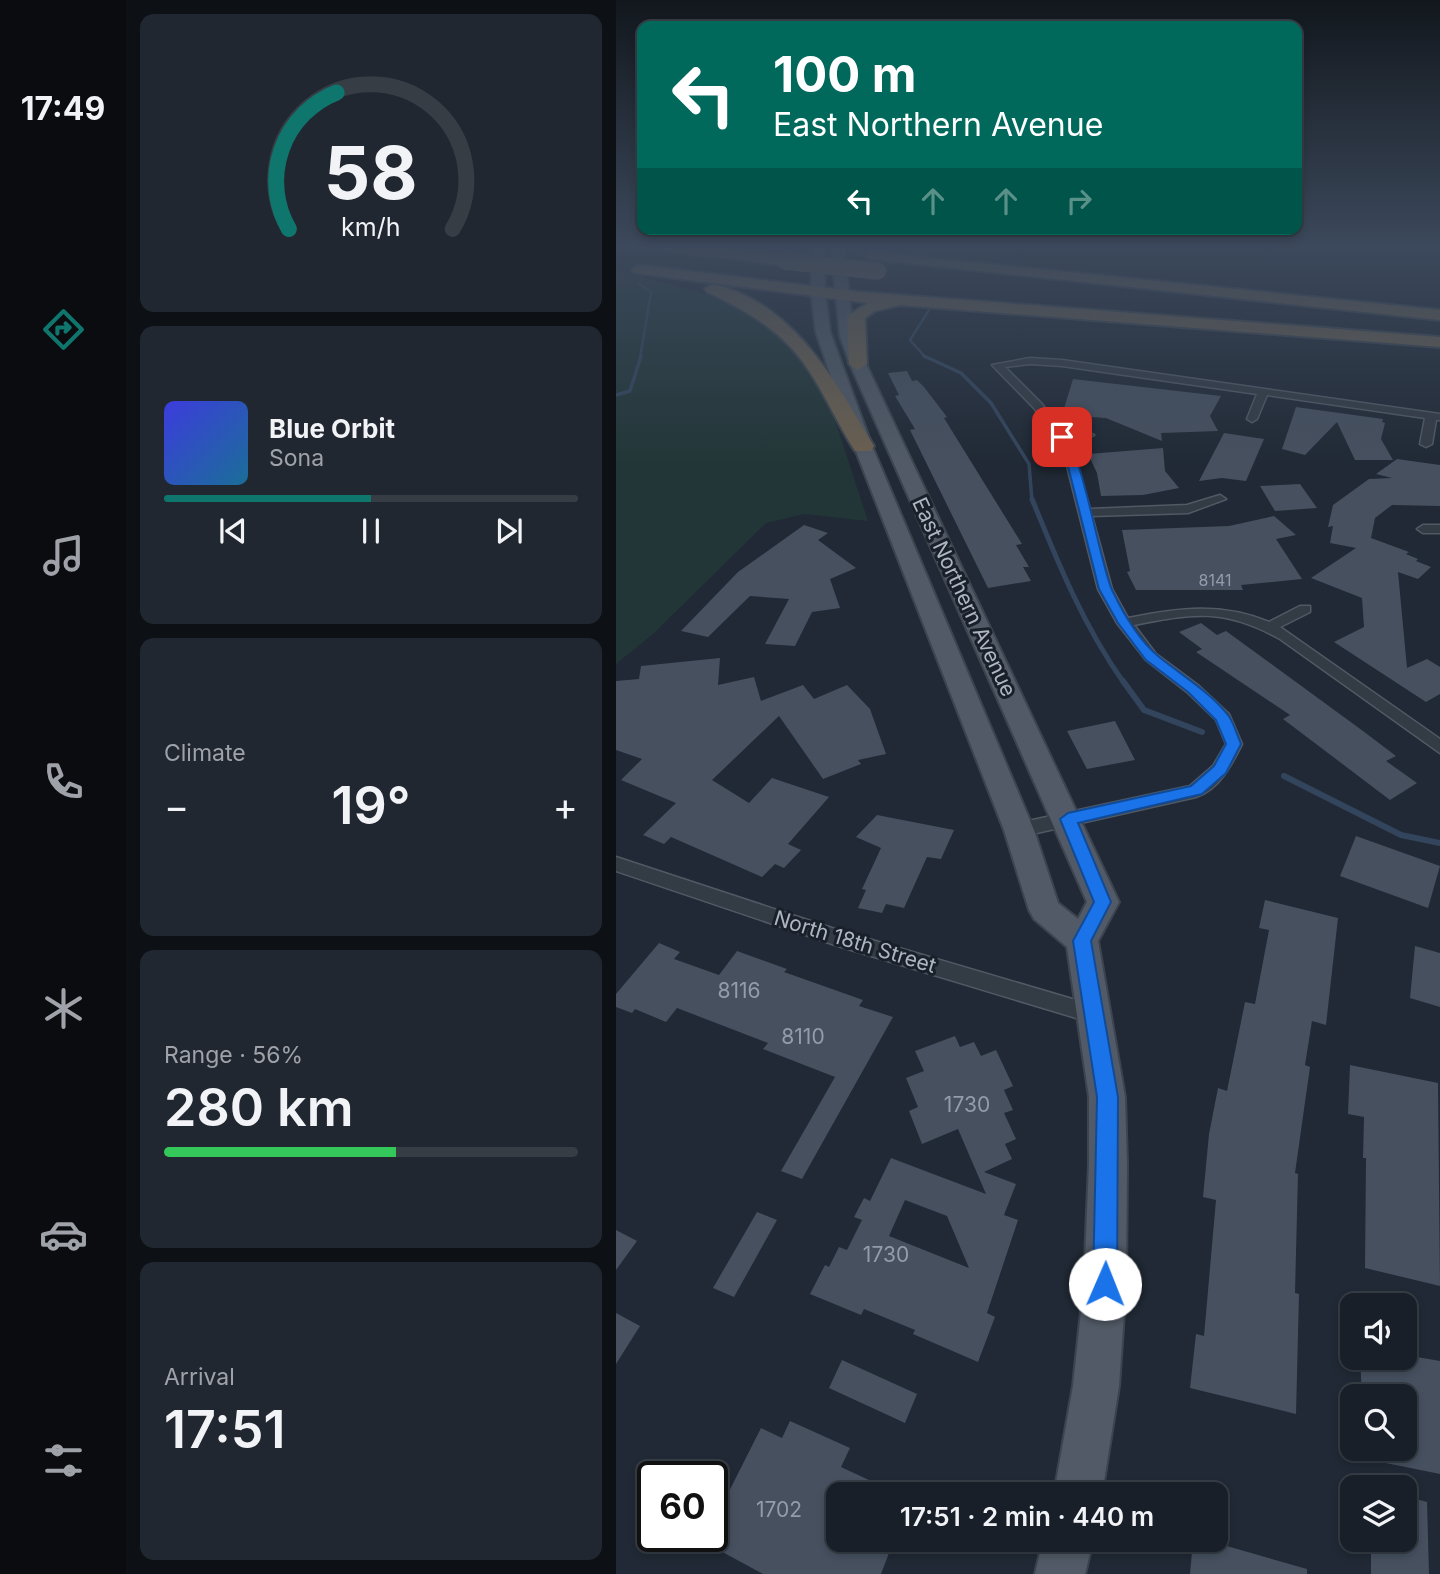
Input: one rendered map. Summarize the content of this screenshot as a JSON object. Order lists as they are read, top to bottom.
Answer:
{
  "streets": {
    "main road": ["East Northern Avenue"],
    "street": ["North 18th Street"]
  },
  "house_numbers": [
    "8141",
    "8116",
    "8110",
    "1730",
    "1730",
    "1702"
  ],
  "page": {
    "tabs": "17:49",
    "turn": ["100 m", "East Northern Avenue"],
    "song": ["Blue Orbit", "Sona"],
    "tile": [
      "Climate",
      ["Range · 56%", "280 km"],
      ["Arrival", "17:51"]
    ],
    "heat": ["−", "19°", "+"],
    "limit": "60",
    "trip": "17:51 · 2 min · 440 m",
    "gauge": ["58", "km/h"]
  }
}
